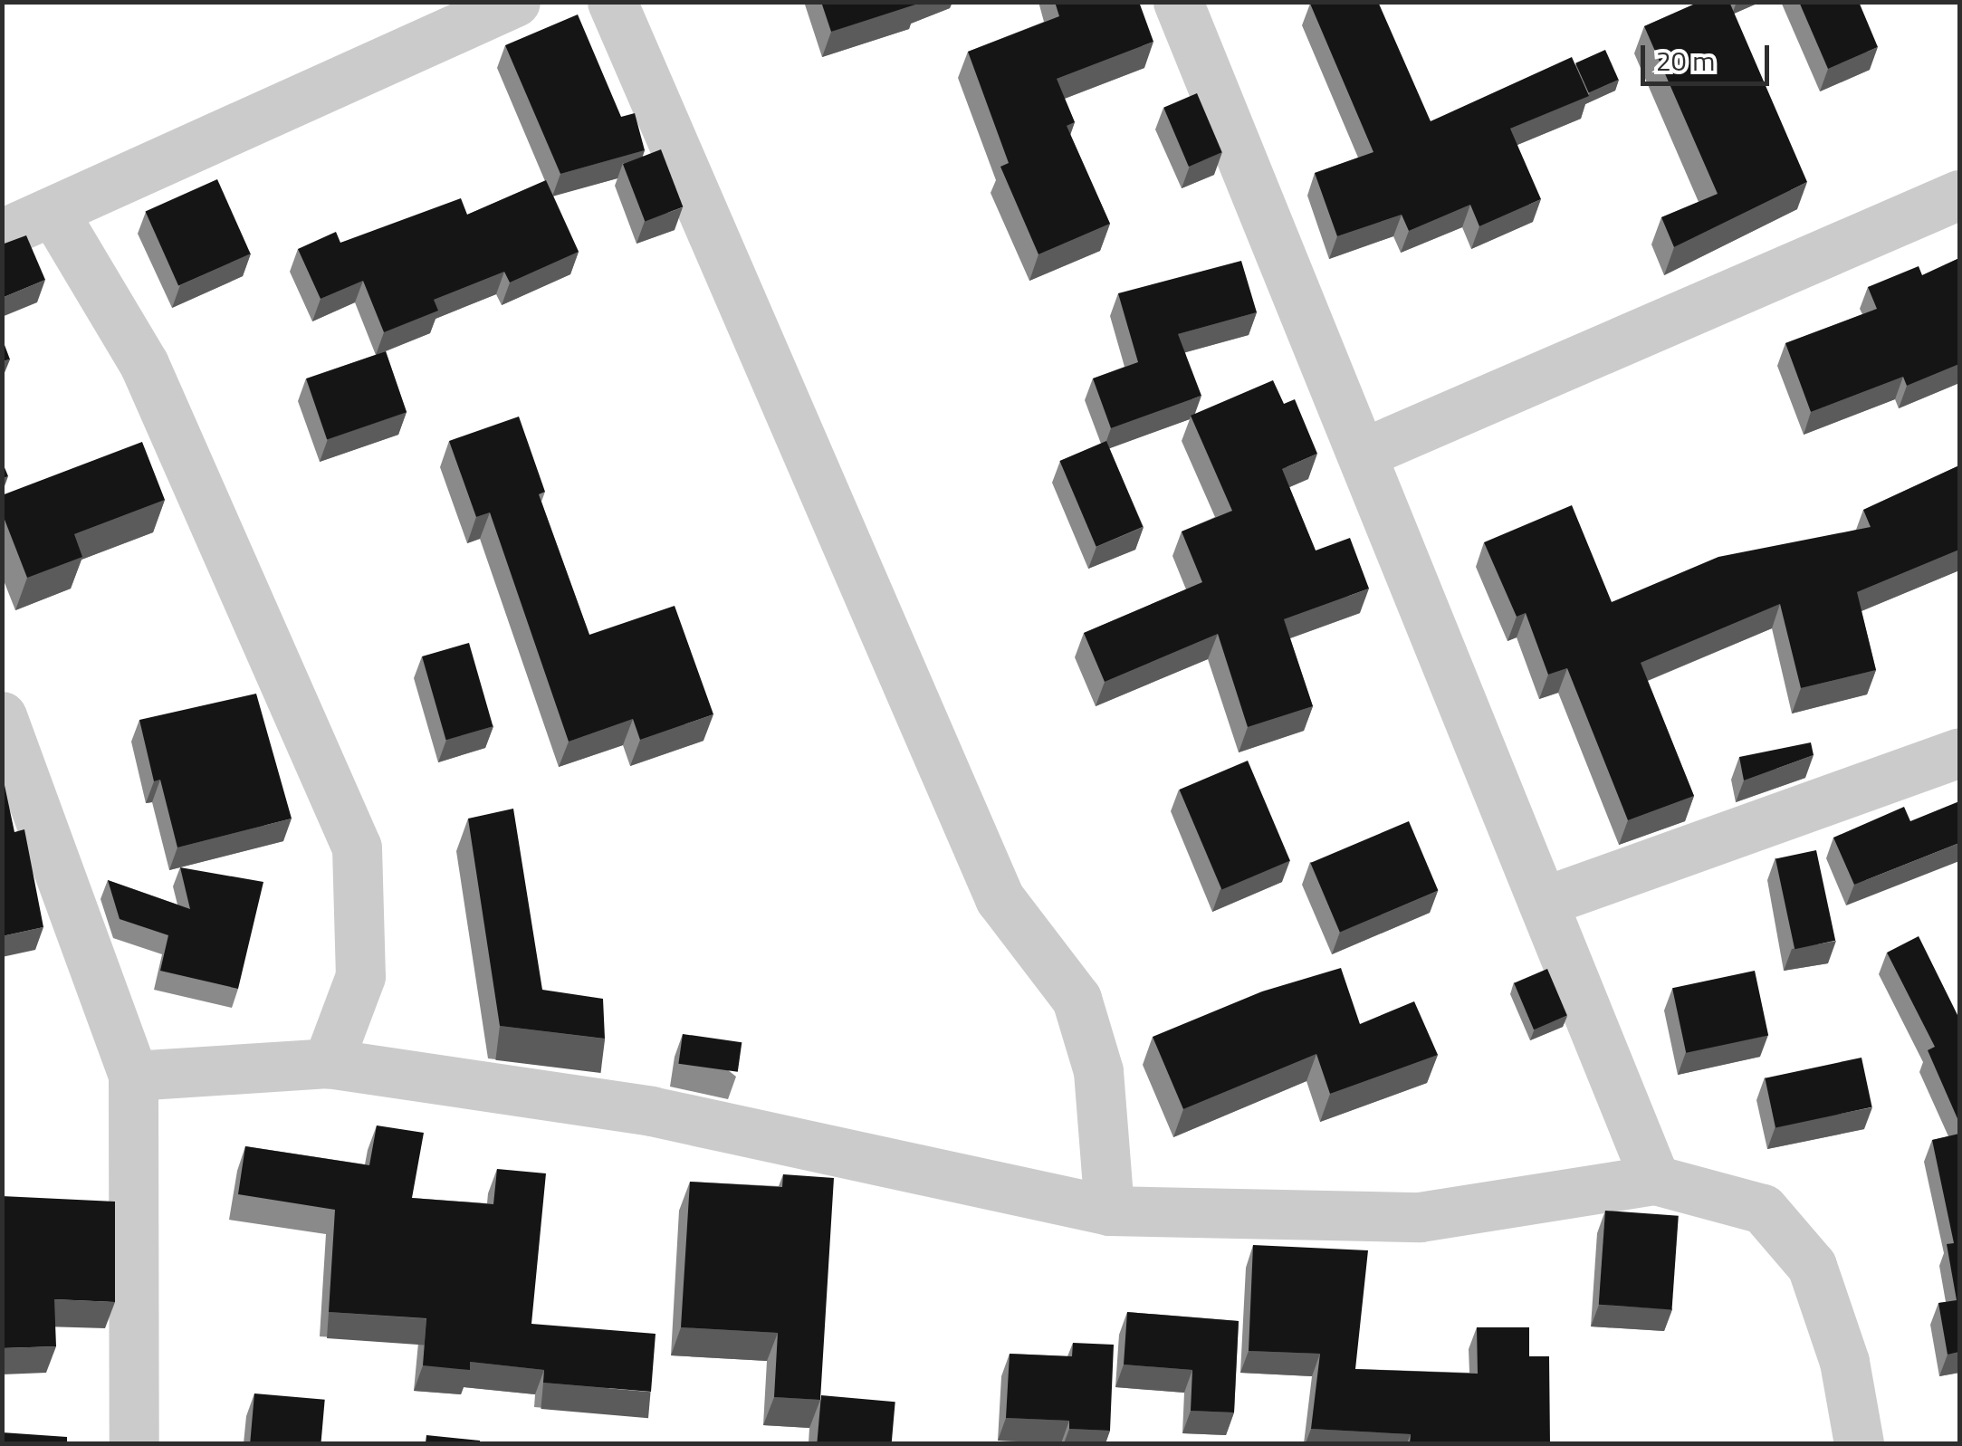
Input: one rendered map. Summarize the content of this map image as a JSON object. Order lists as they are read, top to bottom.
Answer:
{
  "scale_bar": "20 m"
}
